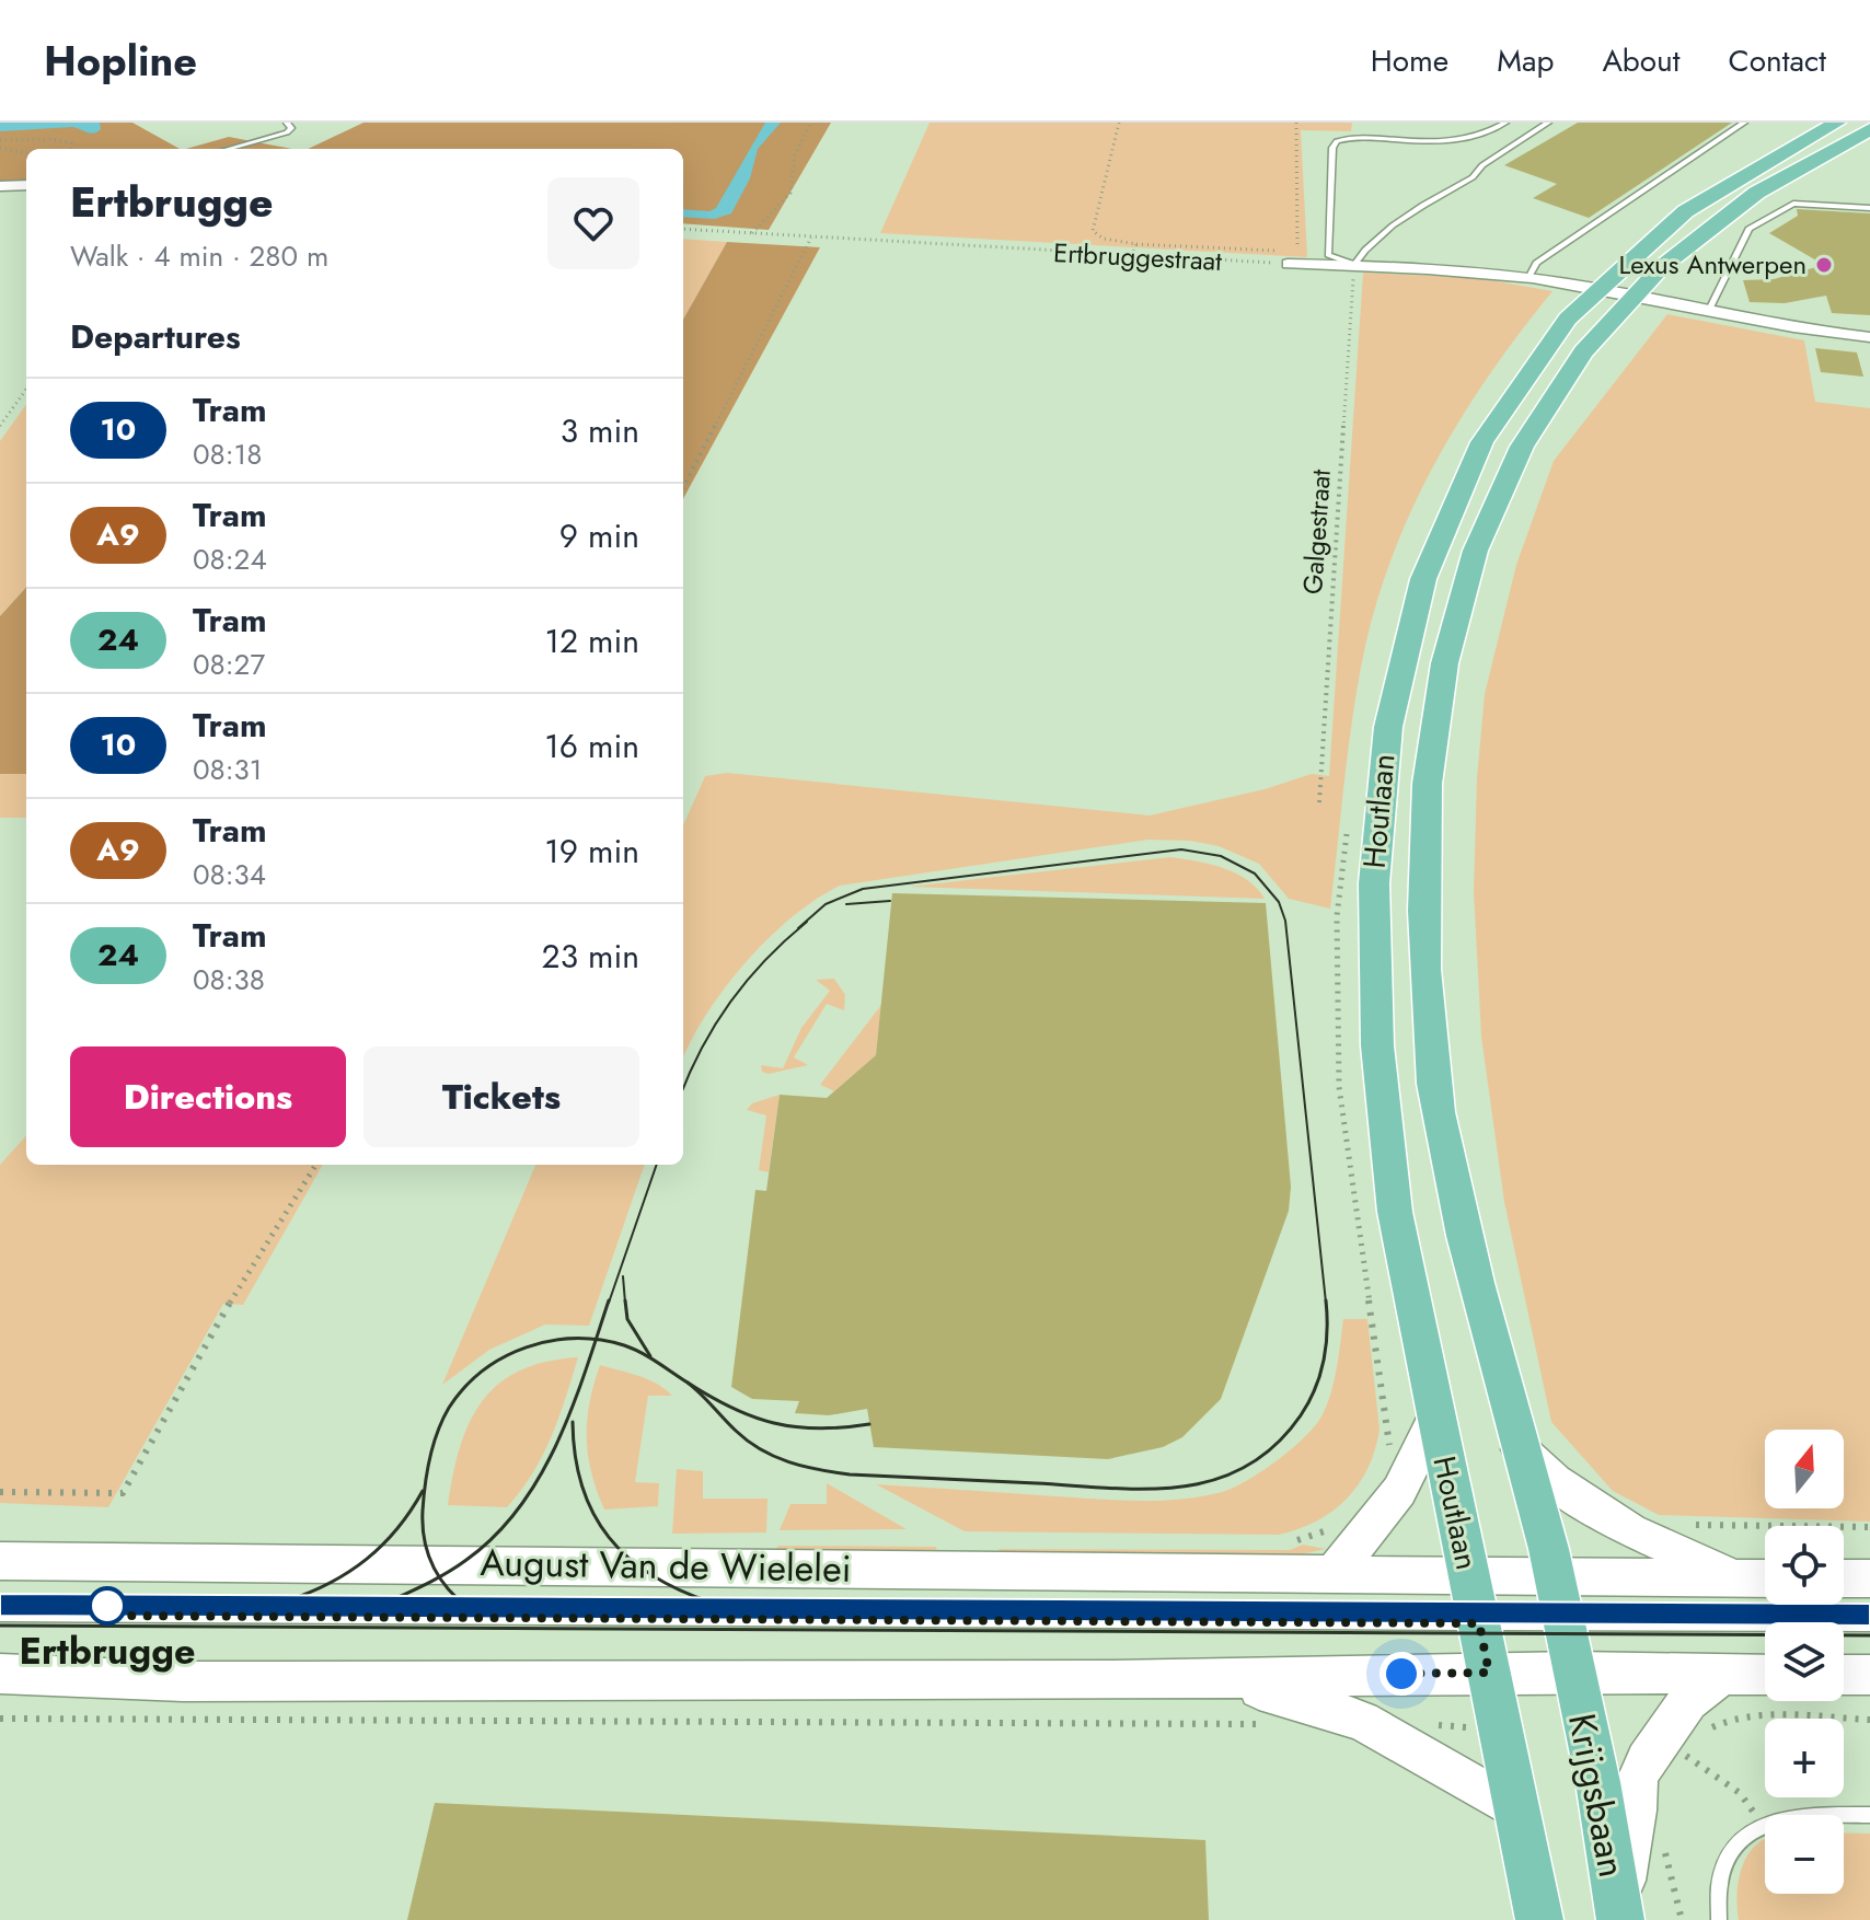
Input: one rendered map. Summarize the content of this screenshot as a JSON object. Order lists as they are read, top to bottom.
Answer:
{
  "streets": {
    "main road": ["Houtlaan", "August Van de Wielelei", "Krijgsbaan"],
    "path": ["Ertbruggestraat", "Galgestraat"]
  },
  "crossings": [
    ["Houtlaan", "August Van de Wielelei"],
    ["Houtlaan", "Krijgsbaan"]
  ],
  "places": ["Lexus Antwerpen", "Ertbrugge"],
  "lines": ["tram line 10"],
  "north": "top",
  "page": {
    "header": "Hopline",
    "nav": [
      "Home",
      "Map",
      "About",
      "Contact"
    ],
    "heading": [
      ["Ertbrugge", "Walk · 4 min · 280 m"],
      "Departures"
    ],
    "list": [
      {
        "mark": "10",
        "name": "Tram",
        "note": "08:18",
        "value": "3 min"
      },
      {
        "mark": "A9",
        "name": "Tram",
        "note": "08:24",
        "value": "9 min"
      },
      {
        "mark": "24",
        "name": "Tram",
        "note": "08:27",
        "value": "12 min"
      },
      {
        "mark": "10",
        "name": "Tram",
        "note": "08:31",
        "value": "16 min"
      },
      {
        "mark": "A9",
        "name": "Tram",
        "note": "08:34",
        "value": "19 min"
      },
      {
        "mark": "24",
        "name": "Tram",
        "note": "08:38",
        "value": "23 min"
      }
    ],
    "buttons": ["Directions", "Tickets"],
    "map_buttons": ["+", "−"]
  }
}
